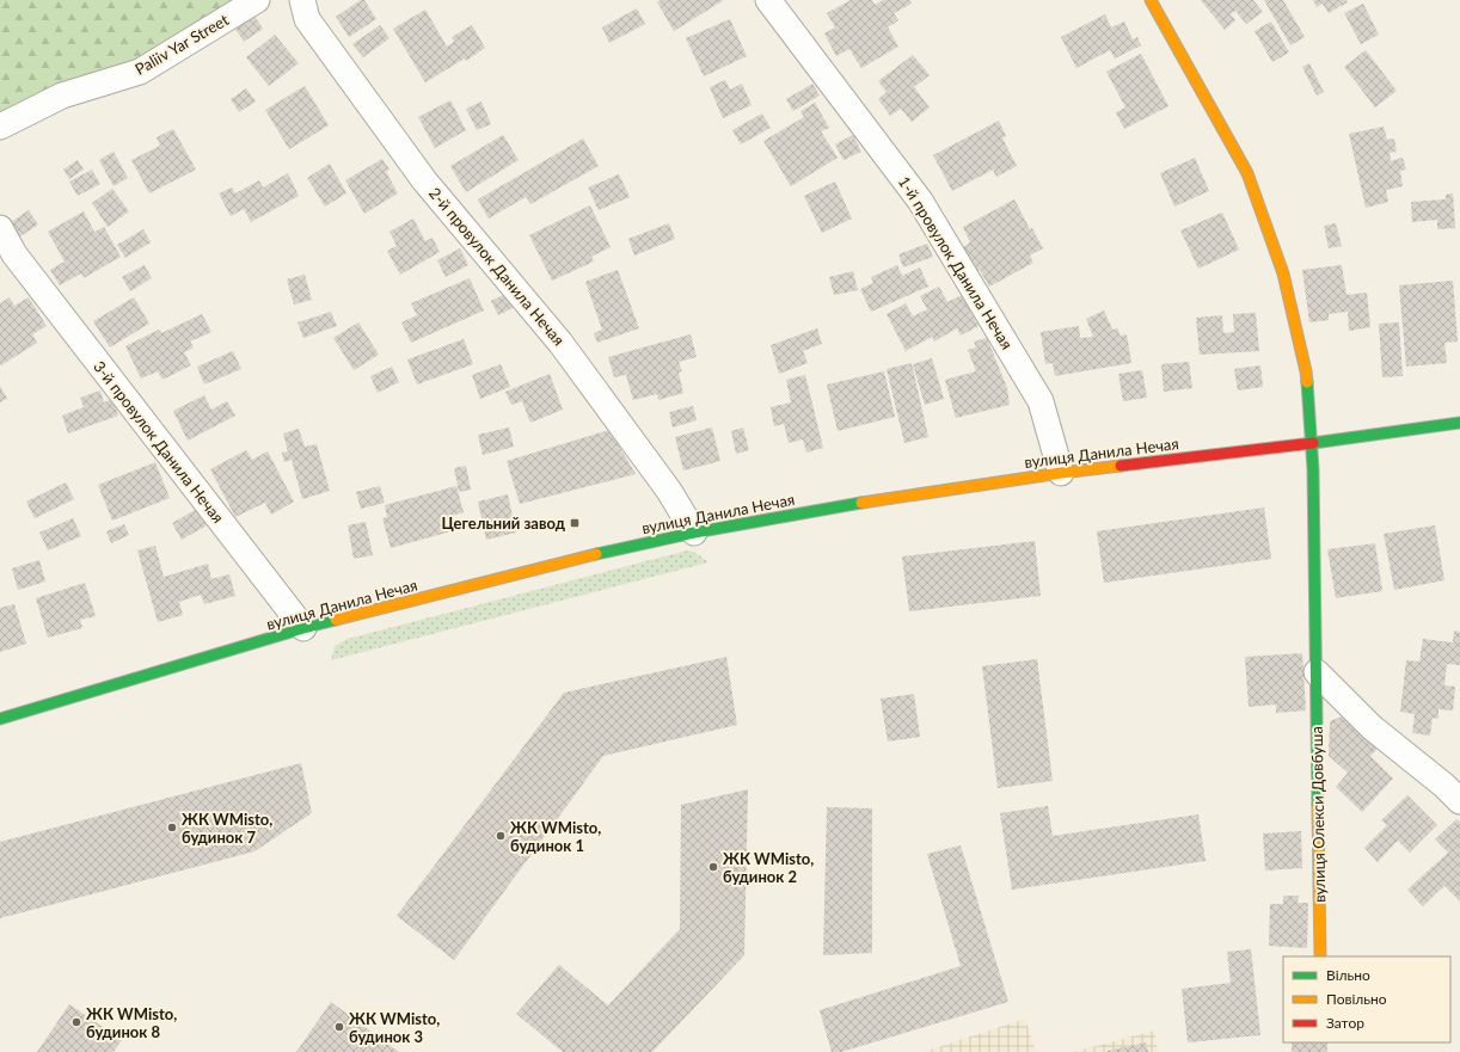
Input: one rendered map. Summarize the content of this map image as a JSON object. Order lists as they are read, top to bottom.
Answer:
{
  "streets": {
    "main road": ["вулиця Данила Нечая", "вулиця Олекси Довбуша"],
    "street": [
      "Paliiv Yar Street",
      "1-й провулок Данила Нечая",
      "2-й провулок Данила Нечая",
      "3-й провулок Данила Нечая"
    ]
  },
  "crossings": [
    ["1-й провулок Данила Нечая", "вулиця Данила Нечая"],
    ["2-й провулок Данила Нечая", "вулиця Данила Нечая"],
    ["3-й провулок Данила Нечая", "вулиця Данила Нечая"],
    ["вулиця Данила Нечая", "вулиця Олекси Довбуша"]
  ],
  "places": {
    "transit": ["Цегельний завод"],
    "other": [
      "ЖК WMisto, будинок 7",
      "ЖК WMisto, будинок 1",
      "ЖК WMisto, будинок 2",
      "ЖК WMisto, будинок 8",
      "ЖК WMisto, будинок 3"
    ]
  },
  "legend": ["Вільно", "Повільно", "Затор"]
}
